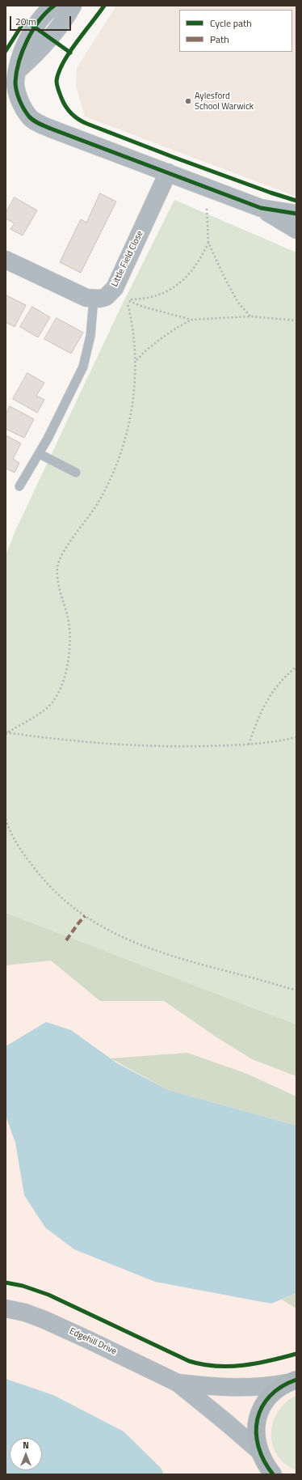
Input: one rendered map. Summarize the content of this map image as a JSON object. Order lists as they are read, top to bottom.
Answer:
{
  "streets": {
    "street": ["Little Field Close", "Edgehill Drive"]
  },
  "places": ["Aylesford School Warwick"],
  "legend": ["Cycle path", "Path"],
  "scale_bar": "20 m",
  "north": "top"
}
